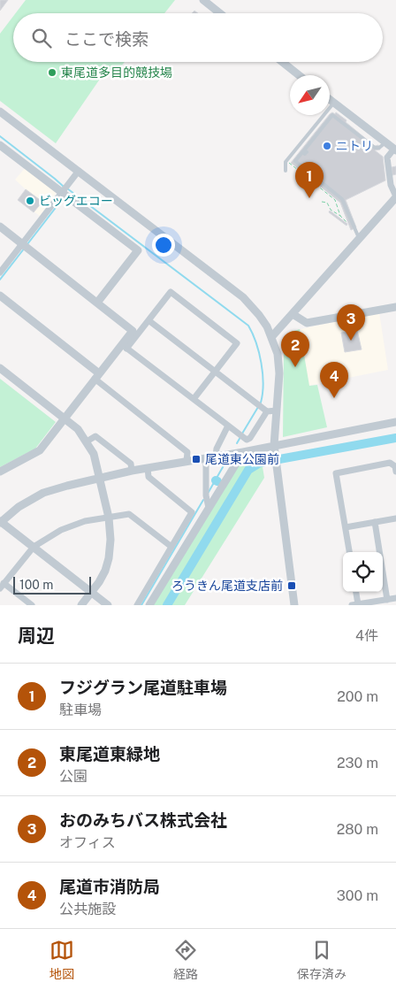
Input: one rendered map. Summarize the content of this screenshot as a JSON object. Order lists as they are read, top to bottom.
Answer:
{
  "places": {
    "other": ["東尾道多目的競技場", "ニトリ", "ビッグエコー"],
    "transit": ["尾道東公園前", "ろうきん尾道支店前"]
  },
  "scale_bar": "100 m",
  "north": "bottom left",
  "page": {
    "search": "ここで検索",
    "pins": [
      "1",
      "3",
      "2",
      "4"
    ],
    "scale": "100 m",
    "heading": ["周辺", "4件"],
    "list": [
      {
        "mark": "1",
        "name": "フジグラン尾道駐車場",
        "note": "駐車場",
        "value": "200 m"
      },
      {
        "mark": "2",
        "name": "東尾道東緑地",
        "note": "公園",
        "value": "230 m"
      },
      {
        "mark": "3",
        "name": "おのみちバス株式会社",
        "note": "オフィス",
        "value": "280 m"
      },
      {
        "mark": "4",
        "name": "尾道市消防局",
        "note": "公共施設",
        "value": "300 m"
      }
    ],
    "nav": ["地図", "経路", "保存済み"]
  }
}
